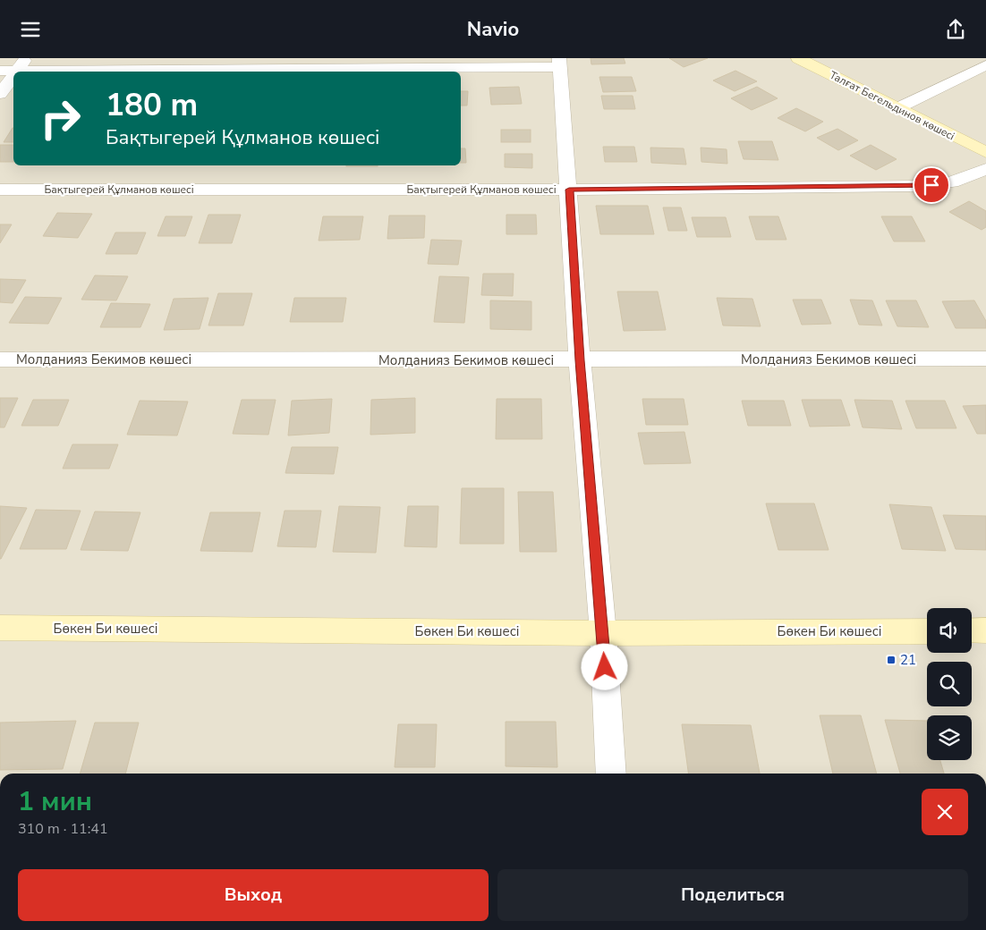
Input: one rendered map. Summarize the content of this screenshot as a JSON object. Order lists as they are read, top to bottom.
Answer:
{
  "streets": {
    "street": [
      "Талғат Бегельдинов көшесі",
      "Бақтыгерей Құлманов көшесі",
      "Молданияз Бекимов көшесі",
      "Бөкен Би көшесі"
    ]
  },
  "places": {
    "transit": ["21"]
  },
  "page": {
    "header": "Navio",
    "turn": ["180 m", "Бақтыгерей Құлманов көшесі"],
    "heading": ["1 мин", "310 m · 11:41"],
    "buttons": ["Выход", "Поделиться"]
  }
}
